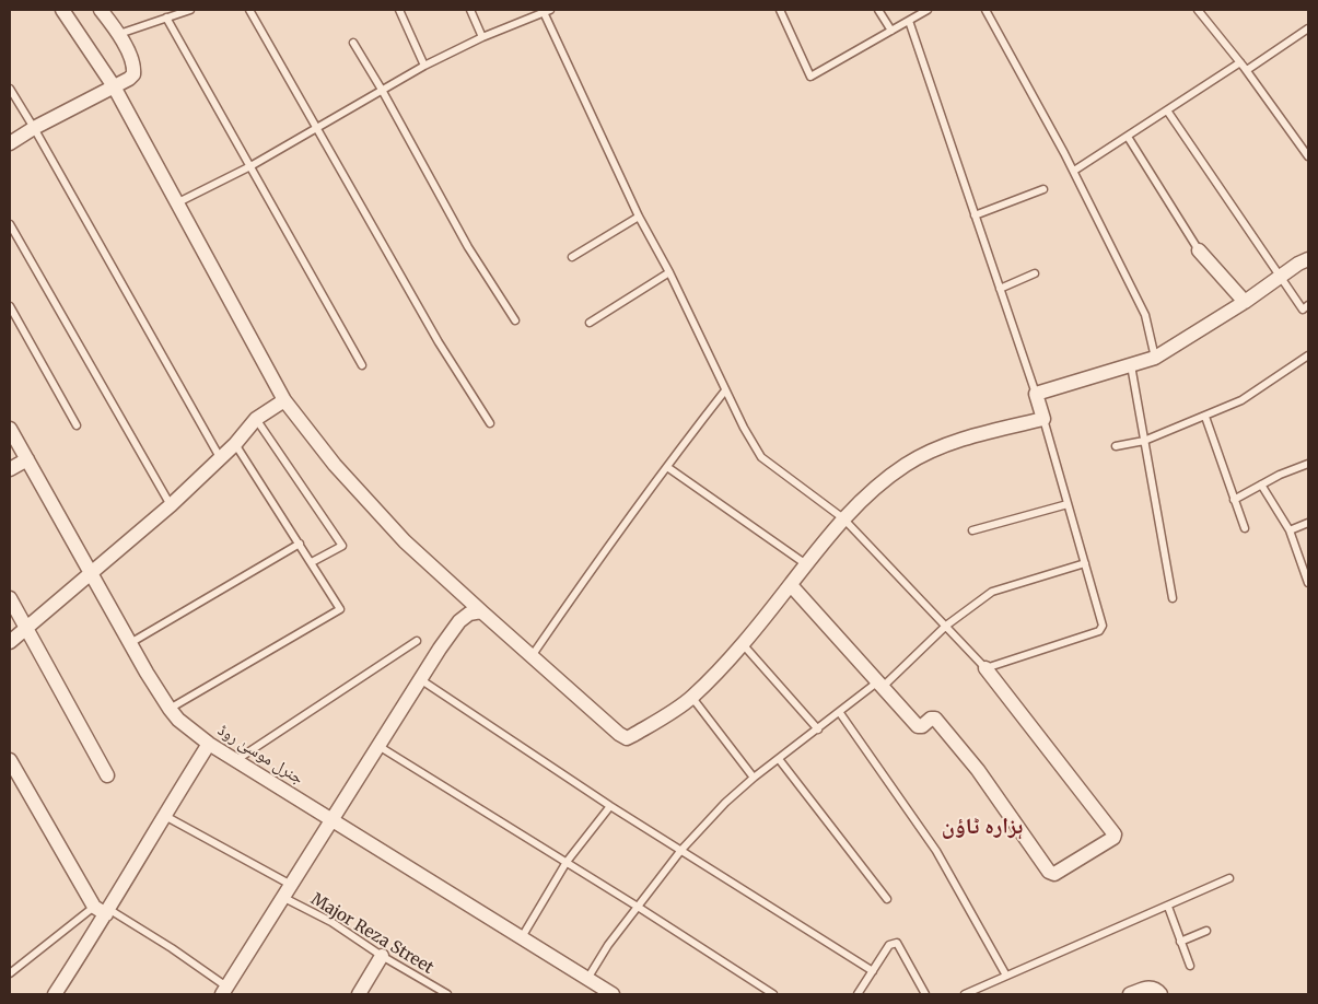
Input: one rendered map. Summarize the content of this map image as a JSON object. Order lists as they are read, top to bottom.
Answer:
{
  "streets": {
    "street": ["جنرل موسیٰ روڈ"],
    "lane": ["Major Reza Street"]
  },
  "districts": ["ہزارہ ٹاؤن"]
}
